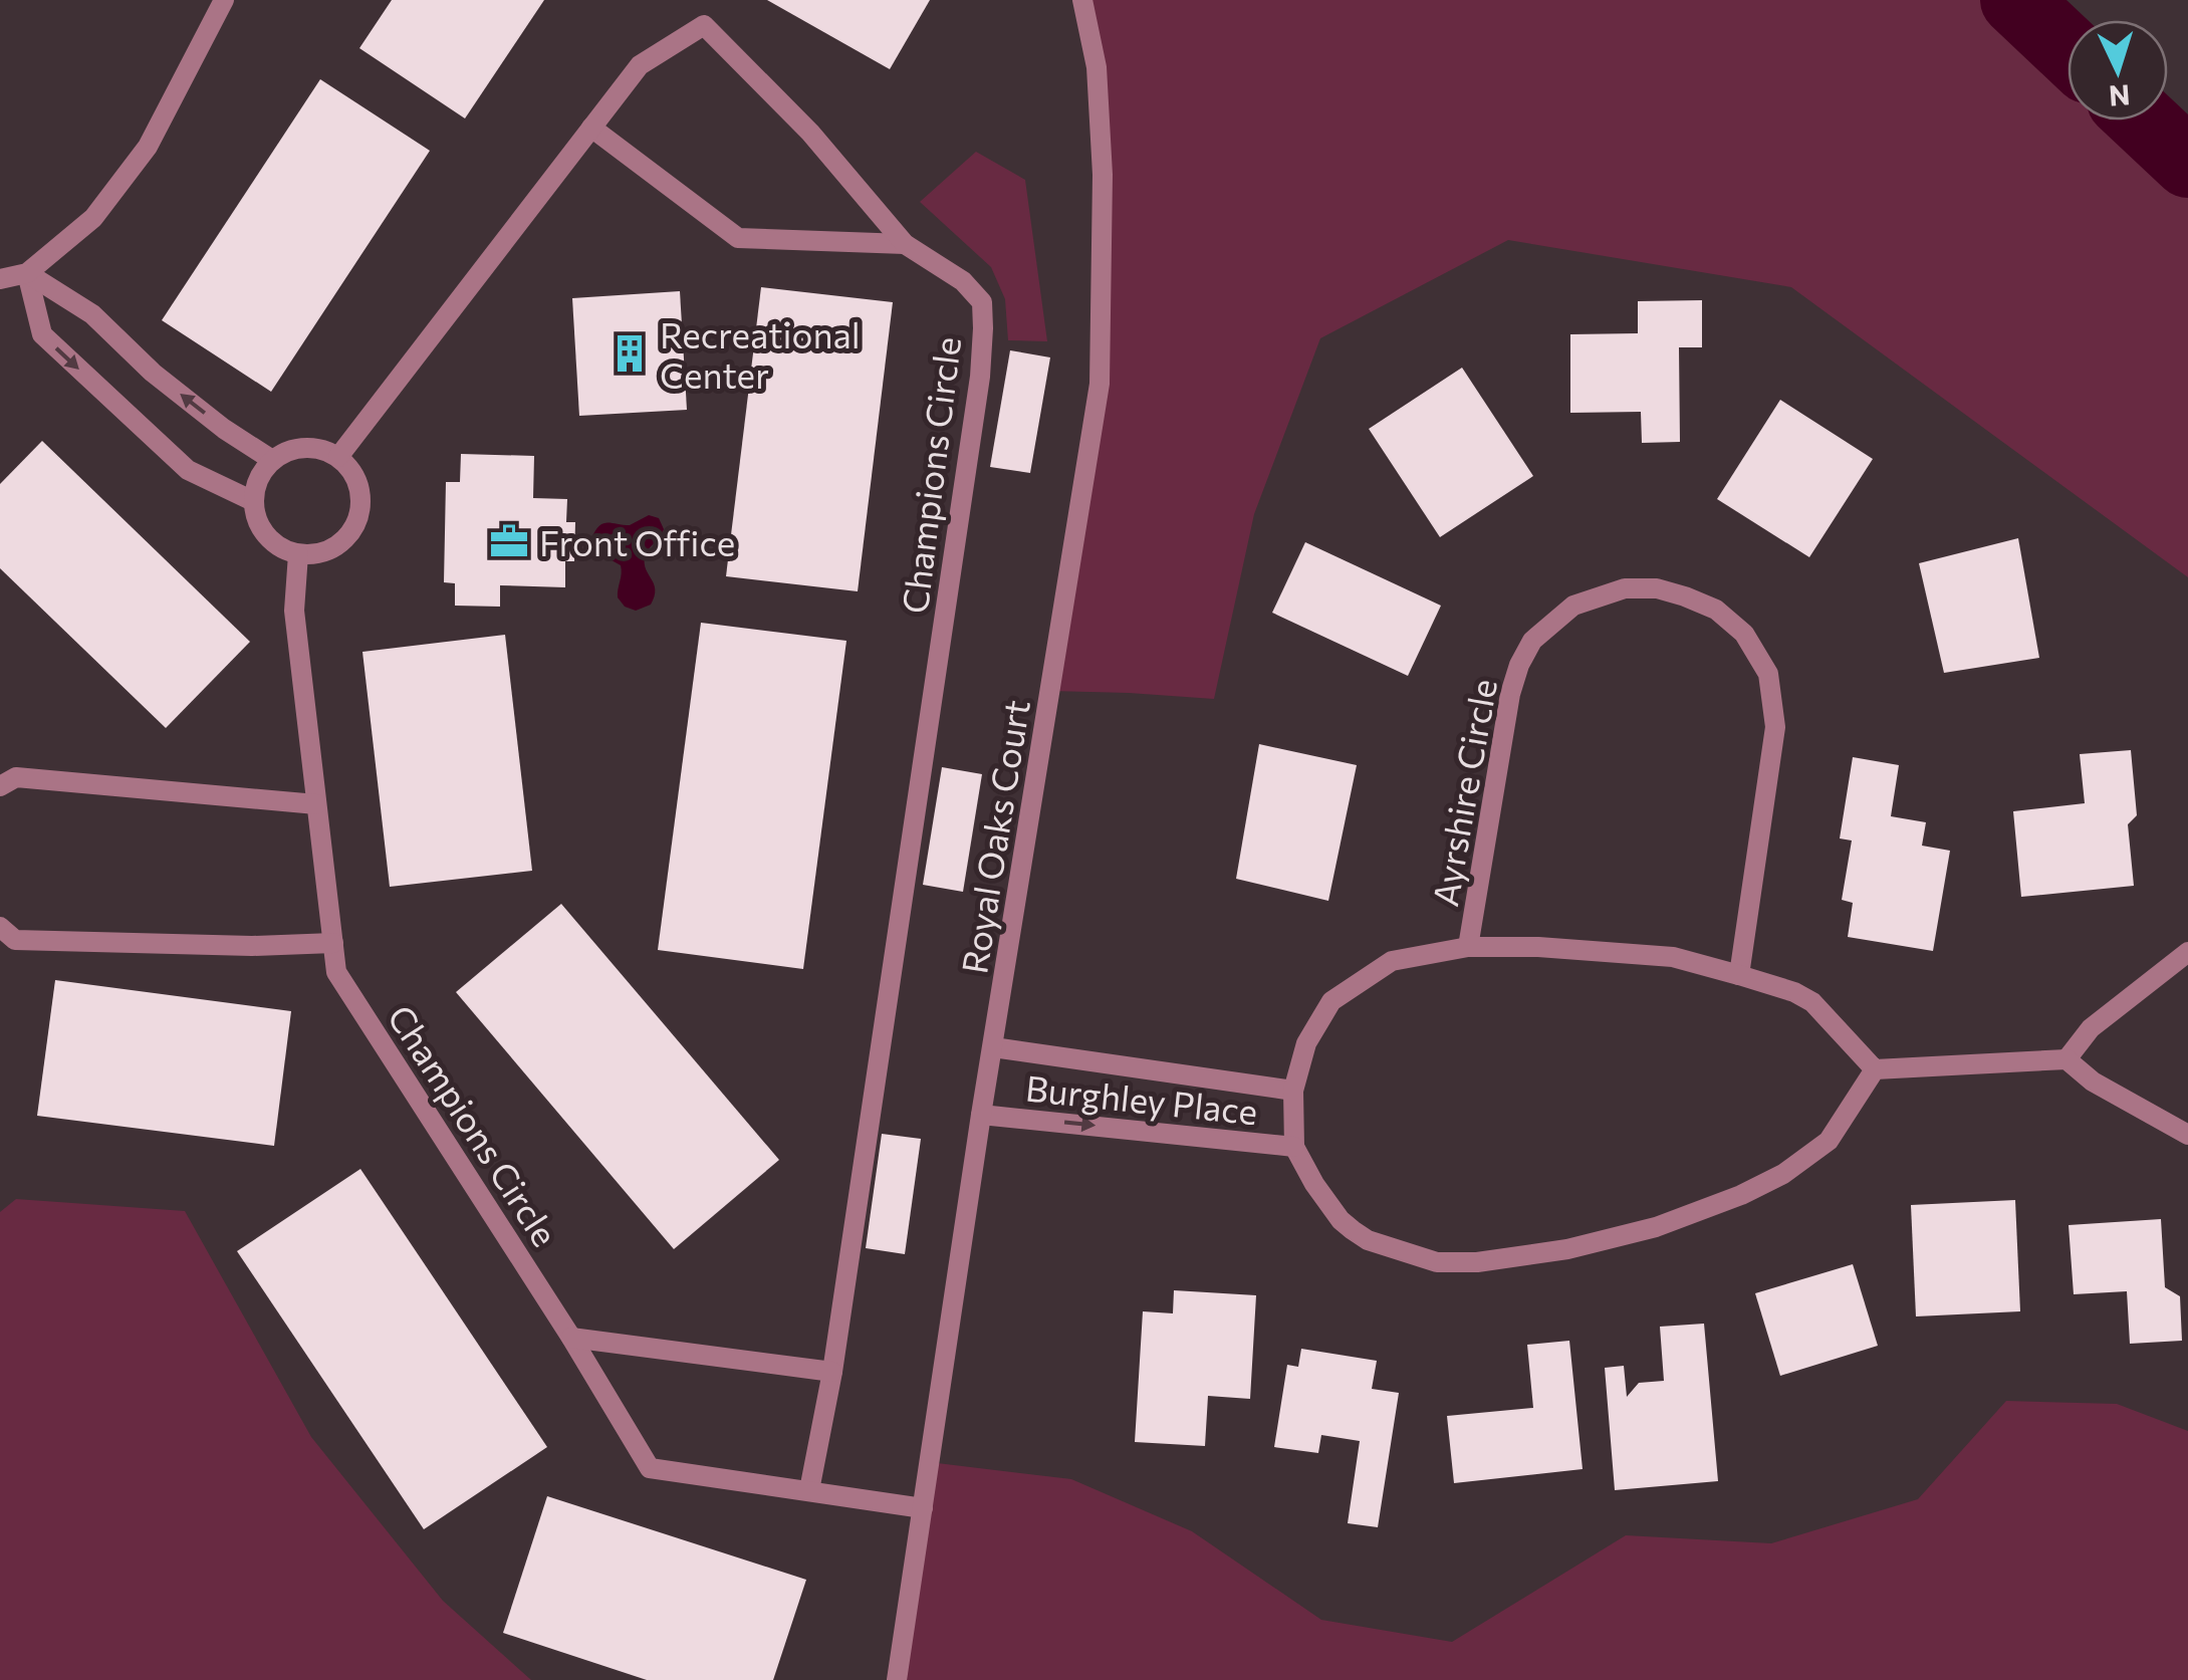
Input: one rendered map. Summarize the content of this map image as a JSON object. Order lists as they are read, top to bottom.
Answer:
{
  "streets": {
    "street": [
      "Champions Circle",
      "Ayrshire Circle",
      "Royal Oaks Court",
      "Burghley Place"
    ]
  },
  "crossings": [
    ["Champions Circle", "Royal Oaks Court"],
    ["Ayrshire Circle", "Burghley Place"],
    ["Royal Oaks Court", "Burghley Place"]
  ],
  "places": {
    "building": ["Recreational Center"],
    "office": ["Front Office"]
  },
  "north": "bottom"
}
